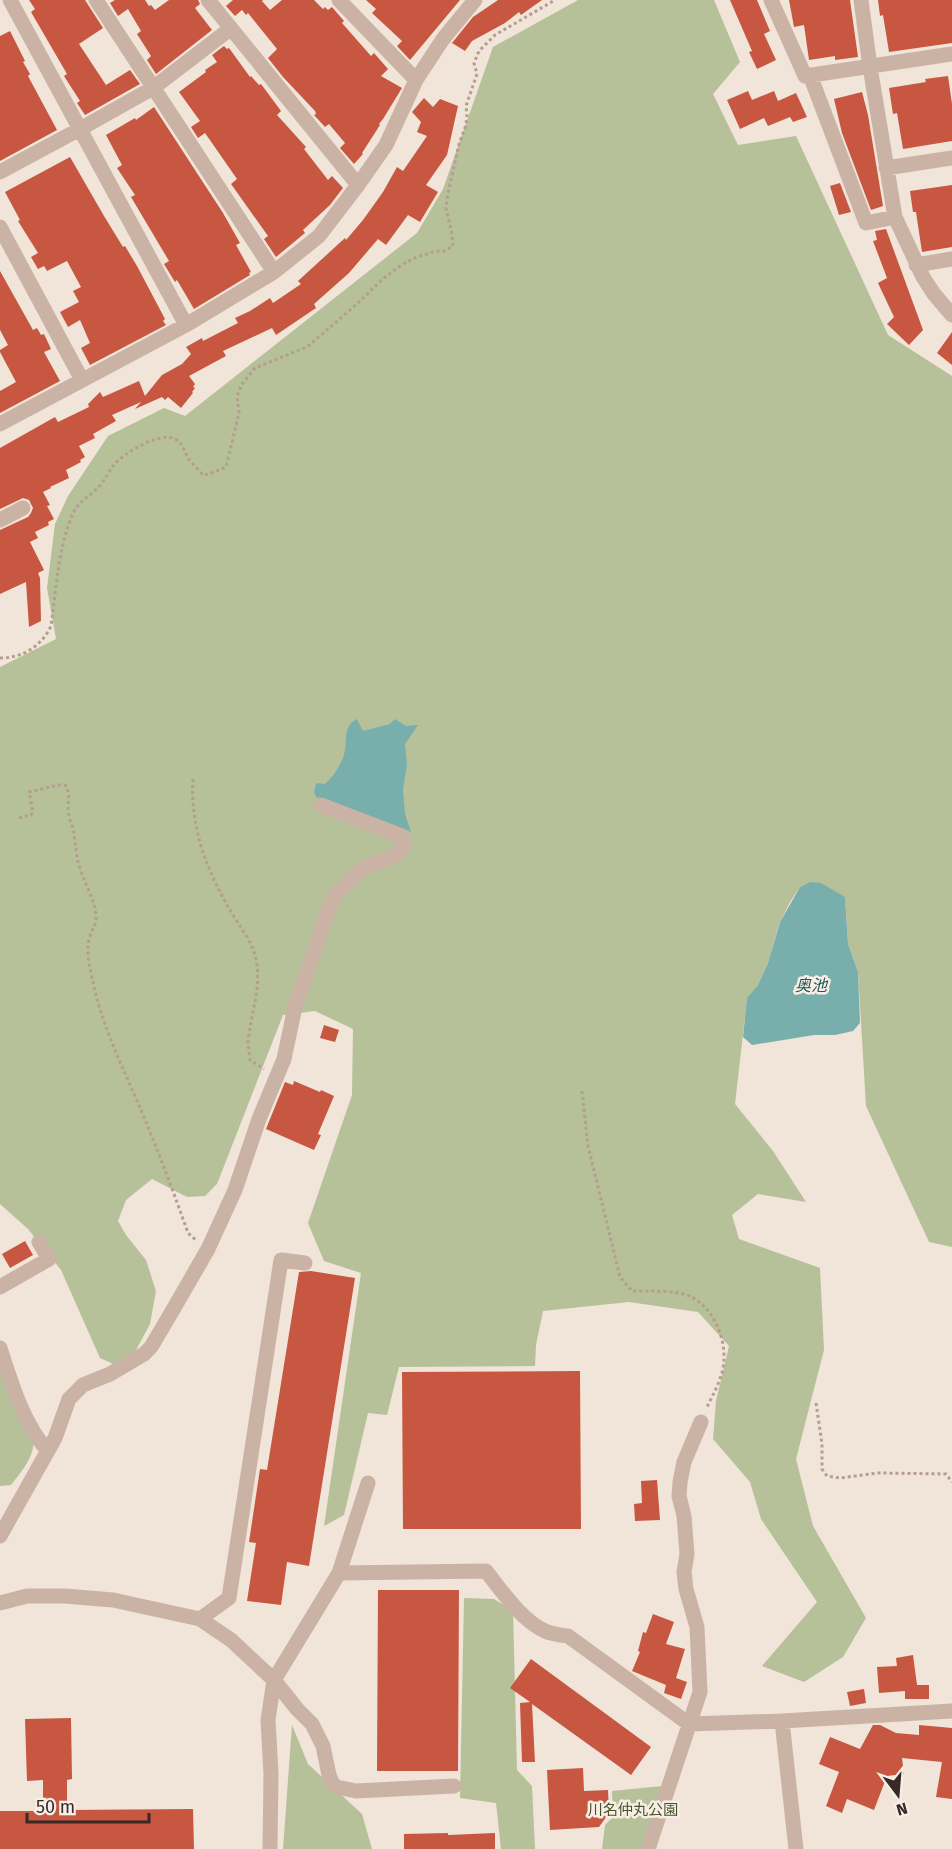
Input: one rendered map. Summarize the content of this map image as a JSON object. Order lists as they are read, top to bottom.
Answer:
{
  "water": ["奥池"],
  "parks": ["川名仲丸公園"],
  "scale_bar": "50 m",
  "north": "bottom"
}
